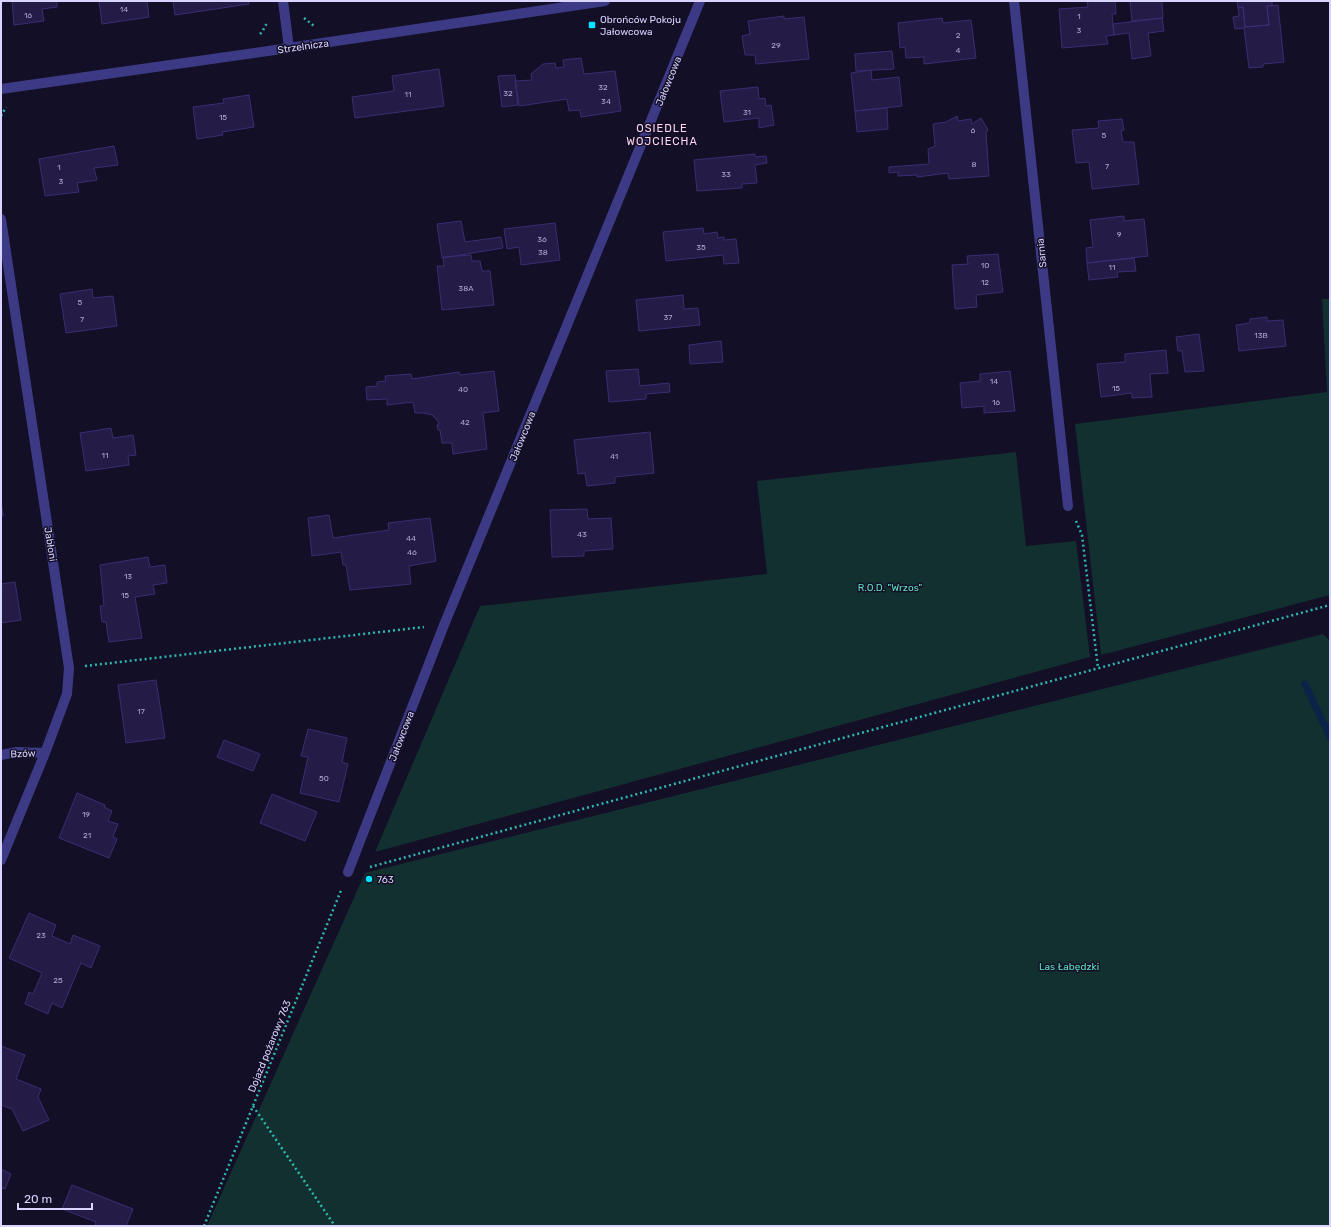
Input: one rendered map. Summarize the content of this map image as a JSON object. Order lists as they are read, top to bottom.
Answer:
{
  "streets": {
    "street": [
      "Strzelnicza",
      "Jałowcowa",
      "Sarnia",
      "Jabłoni",
      "Bzów"
    ],
    "path": ["Dojazd pożarowy 763"]
  },
  "crossings": [
    ["Jałowcowa", "Dojazd pożarowy 763"],
    ["Jabłoni", "Bzów"]
  ],
  "districts": ["OSIEDLE WOJCIECHA"],
  "parks": ["R.O.D. \"Wrzos\"", "Las Łabędzki"],
  "places": {
    "transit": ["Obrońców Pokoju Jałowcowa"],
    "other": ["763"]
  },
  "house_numbers": [
    "14",
    "16",
    "1",
    "3",
    "2",
    "29",
    "4",
    "32",
    "32",
    "11",
    "34",
    "31",
    "15",
    "6",
    "5",
    "8",
    "7",
    "1",
    "33",
    "3",
    "9",
    "36",
    "35",
    "38",
    "10",
    "11",
    "12",
    "38A",
    "5",
    "37",
    "7",
    "13B",
    "14",
    "15",
    "40",
    "16",
    "42",
    "11",
    "41",
    "43",
    "44",
    "46",
    "13",
    "15",
    "17",
    "50",
    "19",
    "21",
    "23",
    "25"
  ],
  "scale_bar": "20 m"
}
